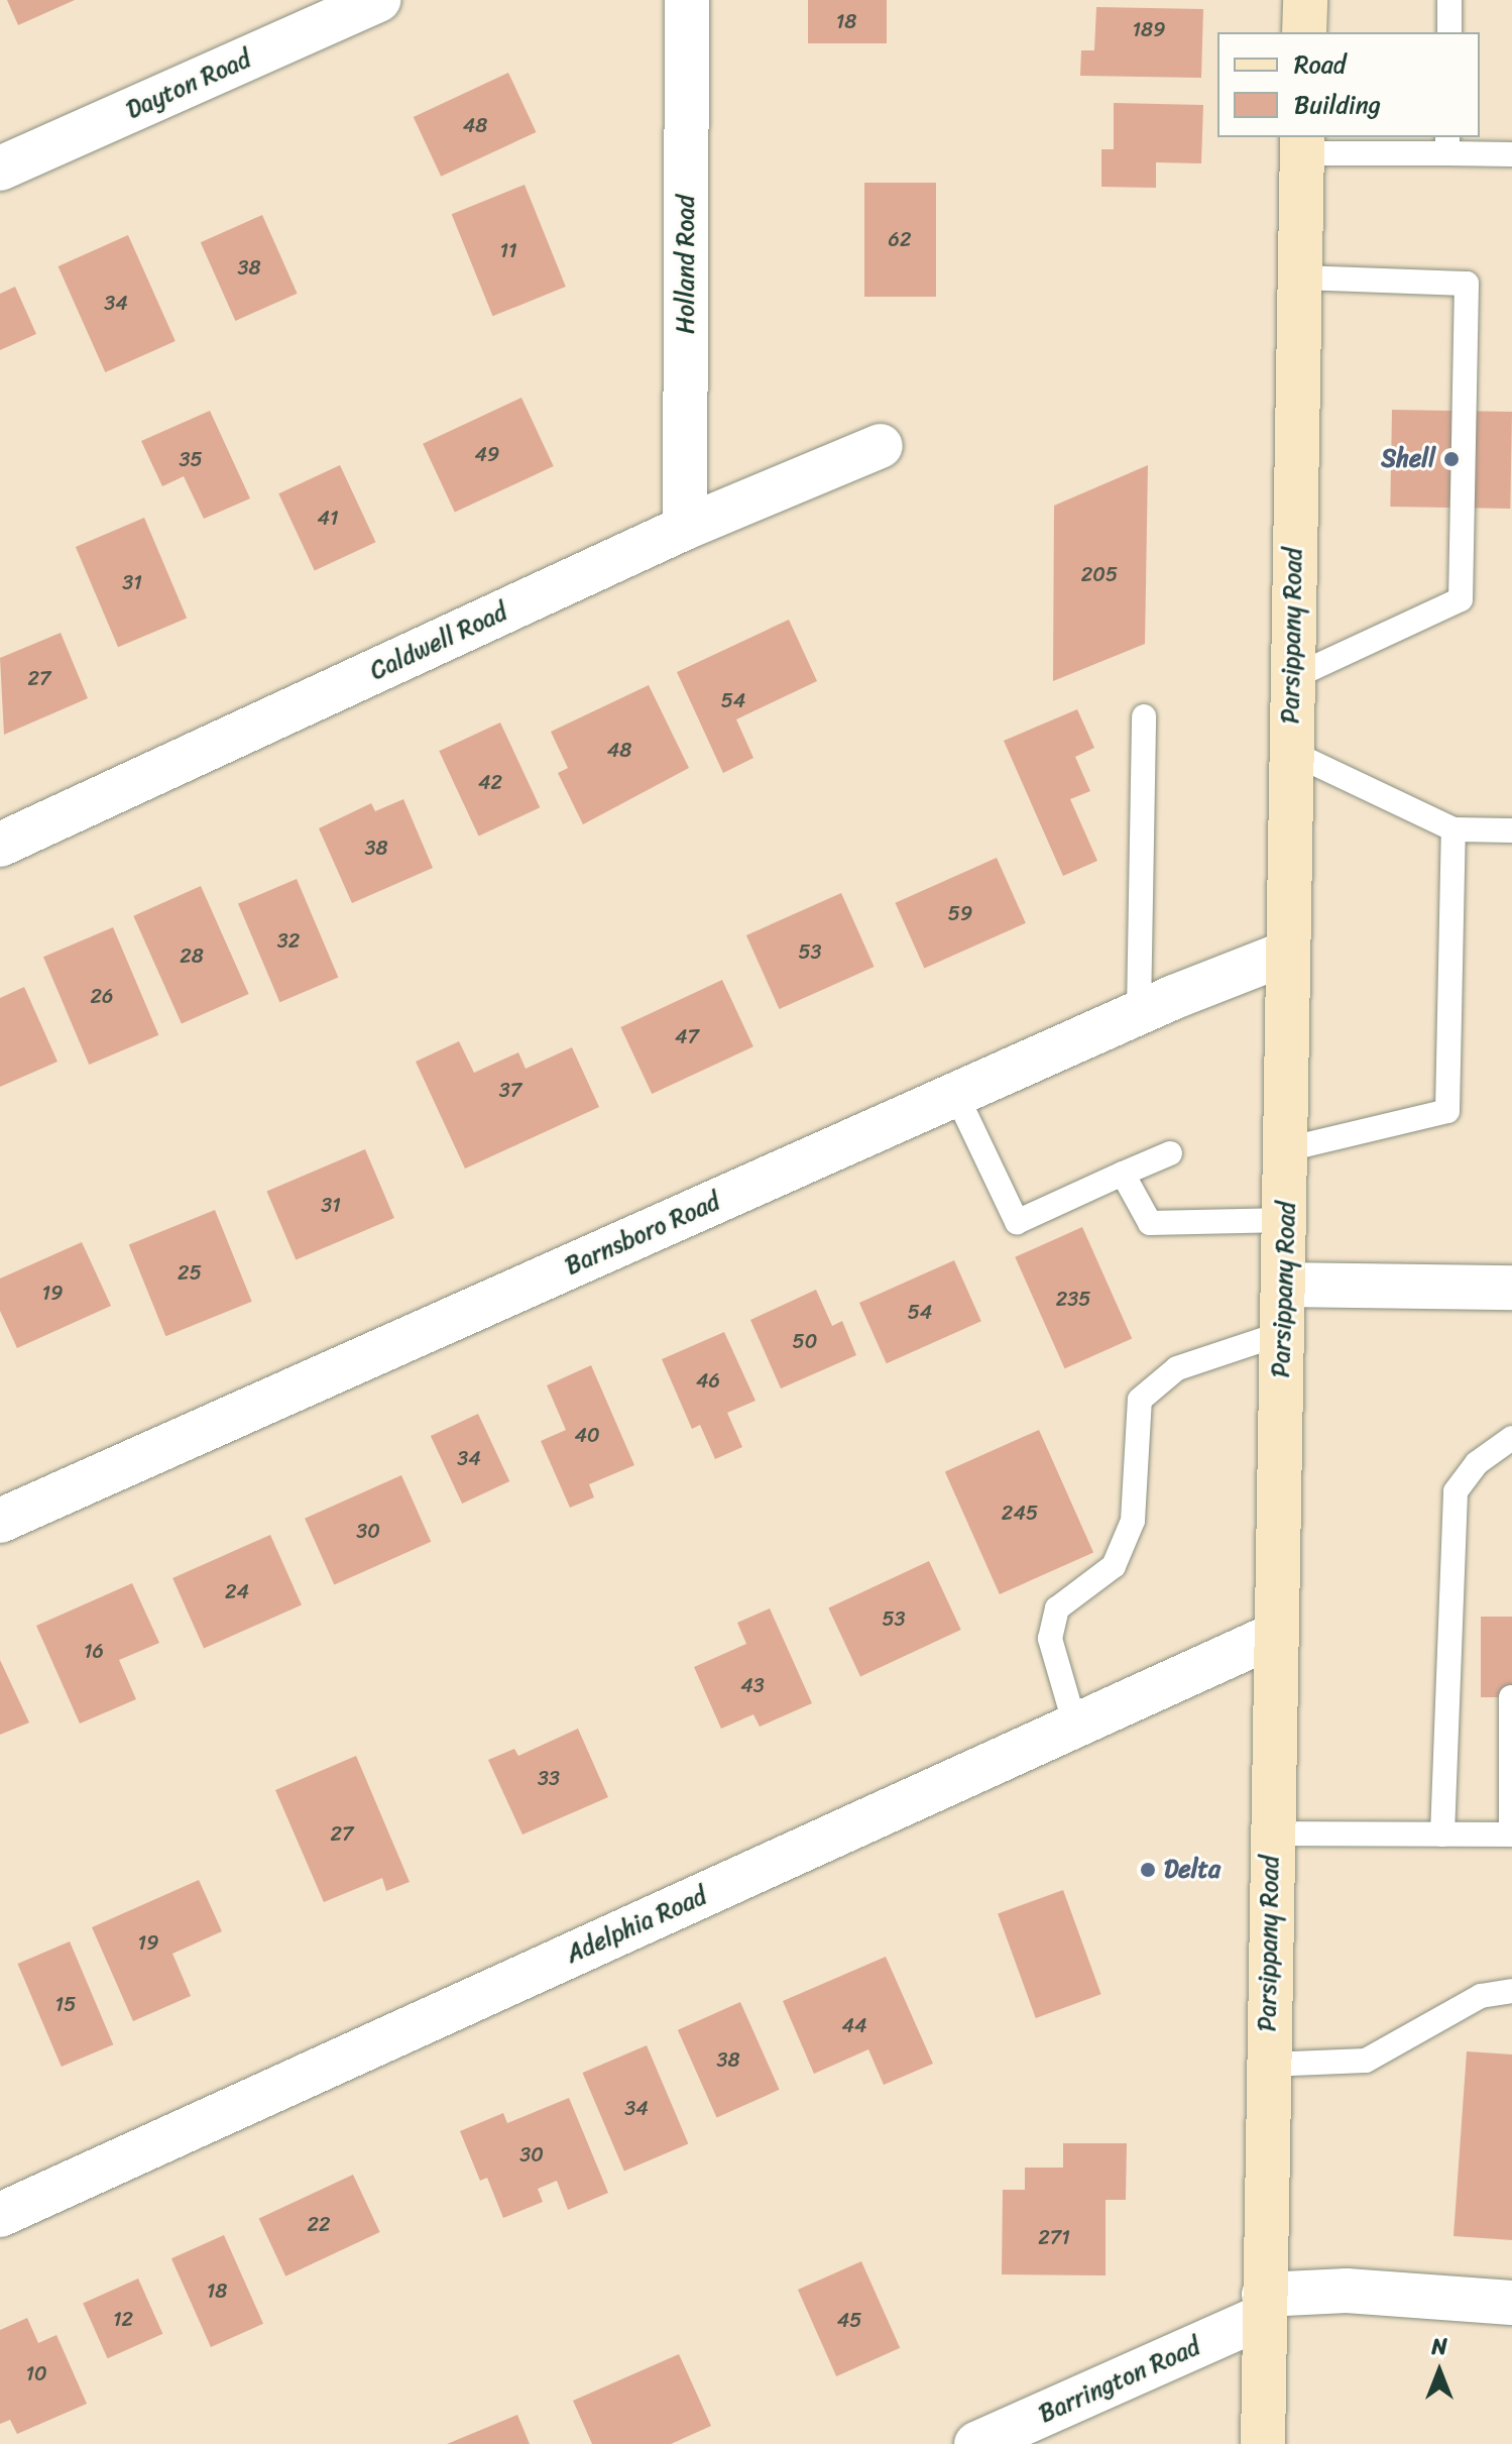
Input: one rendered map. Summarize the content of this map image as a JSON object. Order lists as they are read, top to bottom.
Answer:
{
  "streets": {
    "main road": ["Parsippany Road"],
    "street": [
      "Dayton Road",
      "Holland Road",
      "Caldwell Road",
      "Barnsboro Road",
      "Adelphia Road",
      "Barrington Road"
    ]
  },
  "crossings": [
    ["Holland Road", "Caldwell Road"],
    ["Parsippany Road", "Barnsboro Road"],
    ["Parsippany Road", "Adelphia Road"],
    ["Parsippany Road", "Barrington Road"]
  ],
  "places": ["Shell", "Delta"],
  "house_numbers": [
    "18",
    "189",
    "48",
    "62",
    "11",
    "38",
    "34",
    "49",
    "35",
    "41",
    "205",
    "31",
    "27",
    "54",
    "48",
    "42",
    "38",
    "59",
    "32",
    "53",
    "28",
    "26",
    "47",
    "37",
    "31",
    "25",
    "19",
    "235",
    "54",
    "50",
    "46",
    "40",
    "34",
    "245",
    "30",
    "24",
    "53",
    "16",
    "43",
    "33",
    "27",
    "19",
    "15",
    "44",
    "38",
    "34",
    "30",
    "22",
    "271",
    "18",
    "12",
    "45",
    "10"
  ],
  "legend": ["Road", "Building"],
  "north": "top"
}
